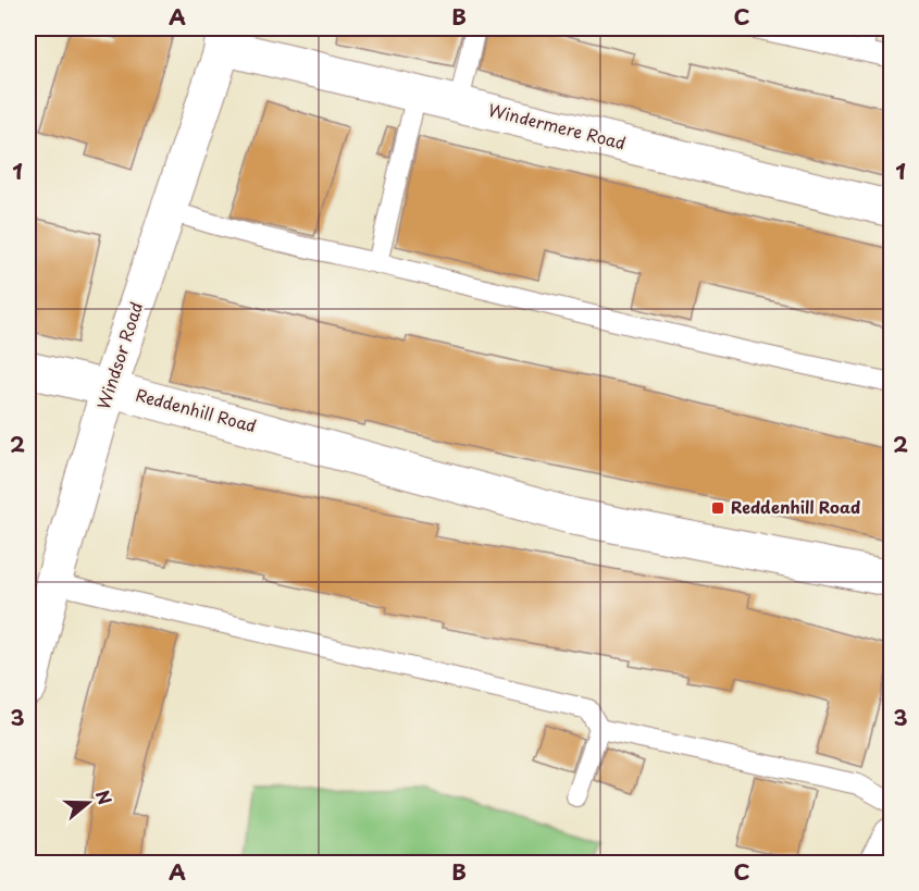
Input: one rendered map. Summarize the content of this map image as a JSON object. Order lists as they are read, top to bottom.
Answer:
{
  "streets": {
    "street": ["Windermere Road", "Windsor Road", "Reddenhill Road"]
  },
  "crossings": [
    ["Windermere Road", "Windsor Road"],
    ["Windsor Road", "Reddenhill Road"]
  ],
  "places": {
    "transit": ["Reddenhill Road"]
  },
  "north": "right",
  "grid": {
    "columns": ["A", "B", "C"],
    "rows": ["1", "2", "3"]
  }
}
